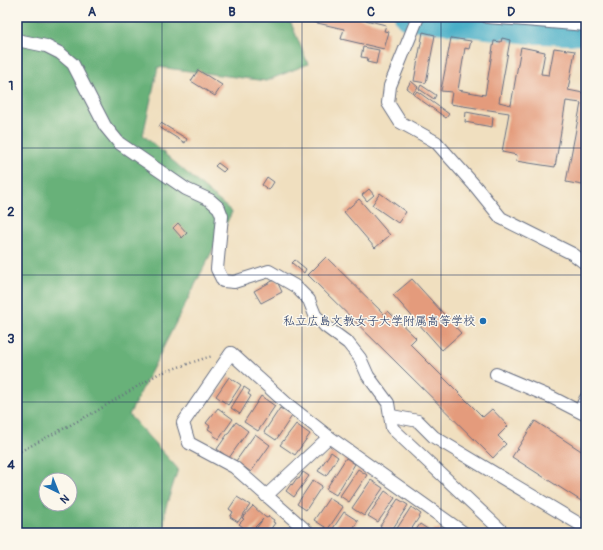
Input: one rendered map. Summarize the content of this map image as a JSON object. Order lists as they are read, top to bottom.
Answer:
{
  "places": ["私立広島文教女子大学附属高等学校"],
  "north": "bottom right",
  "grid": {
    "columns": [
      "A",
      "B",
      "C",
      "D"
    ],
    "rows": [
      "1",
      "2",
      "3",
      "4"
    ]
  }
}
